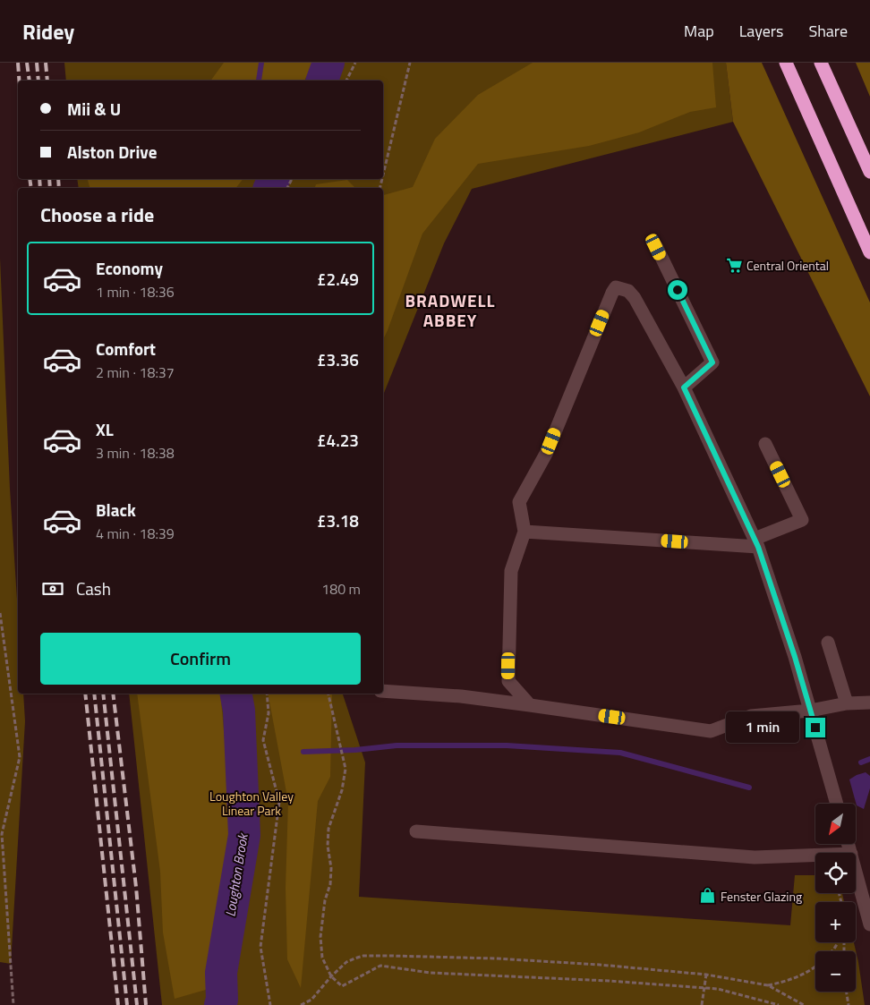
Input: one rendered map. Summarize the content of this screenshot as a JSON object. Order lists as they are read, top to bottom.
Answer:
{
  "districts": ["BRADWELL ABBEY"],
  "water": ["Loughton Brook"],
  "parks": ["Loughton Valley Linear Park"],
  "places": {
    "supermarket": ["Central Oriental"],
    "shop": ["Fenster Glazing"]
  },
  "north": "bottom left",
  "page": {
    "header": "Ridey",
    "nav": ["Map", "Layers", "Share"],
    "banner": ["Mii & U", "Alston Drive"],
    "heading": "Choose a ride",
    "list": [
      {
        "name": "Economy",
        "note": "1 min · 18:36",
        "value": "£2.49"
      },
      {
        "name": "Comfort",
        "note": "2 min · 18:37",
        "value": "£3.36"
      },
      {
        "name": "XL",
        "note": "3 min · 18:38",
        "value": "£4.23"
      },
      {
        "name": "Black",
        "note": "4 min · 18:39",
        "value": "£3.18"
      }
    ],
    "pay": ["Cash", "180 m"],
    "buttons": "Confirm",
    "bubble": "1 min",
    "map_buttons": ["+", "−"]
  }
}
